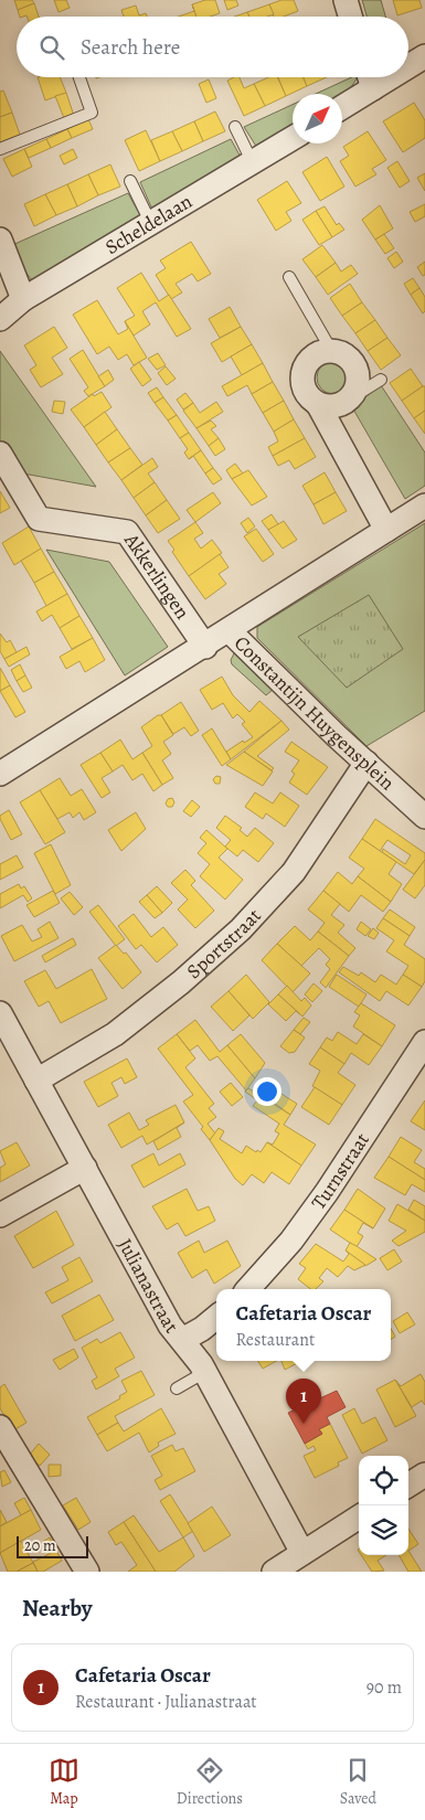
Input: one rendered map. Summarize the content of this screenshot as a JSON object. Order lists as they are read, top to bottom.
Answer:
{
  "streets": {
    "street": [
      "Scheldelaan",
      "Akkerlingen",
      "Constantijn Huygensplein",
      "Sportstraat",
      "Turnstraat",
      "Julianastraat"
    ]
  },
  "crossings": [
    ["Constantijn Huygensplein", "Sportstraat"],
    ["Sportstraat", "Julianastraat"]
  ],
  "scale_bar": "20 m",
  "north": "top right",
  "page": {
    "search": "Search here",
    "popup": ["Cafetaria Oscar", "Restaurant"],
    "pins": "1",
    "scale": "20 m",
    "heading": "Nearby",
    "list": [
      {
        "mark": "1",
        "name": "Cafetaria Oscar",
        "note": "Restaurant · Julianastraat",
        "value": "90 m"
      }
    ],
    "nav": ["Map", "Directions", "Saved"]
  }
}
